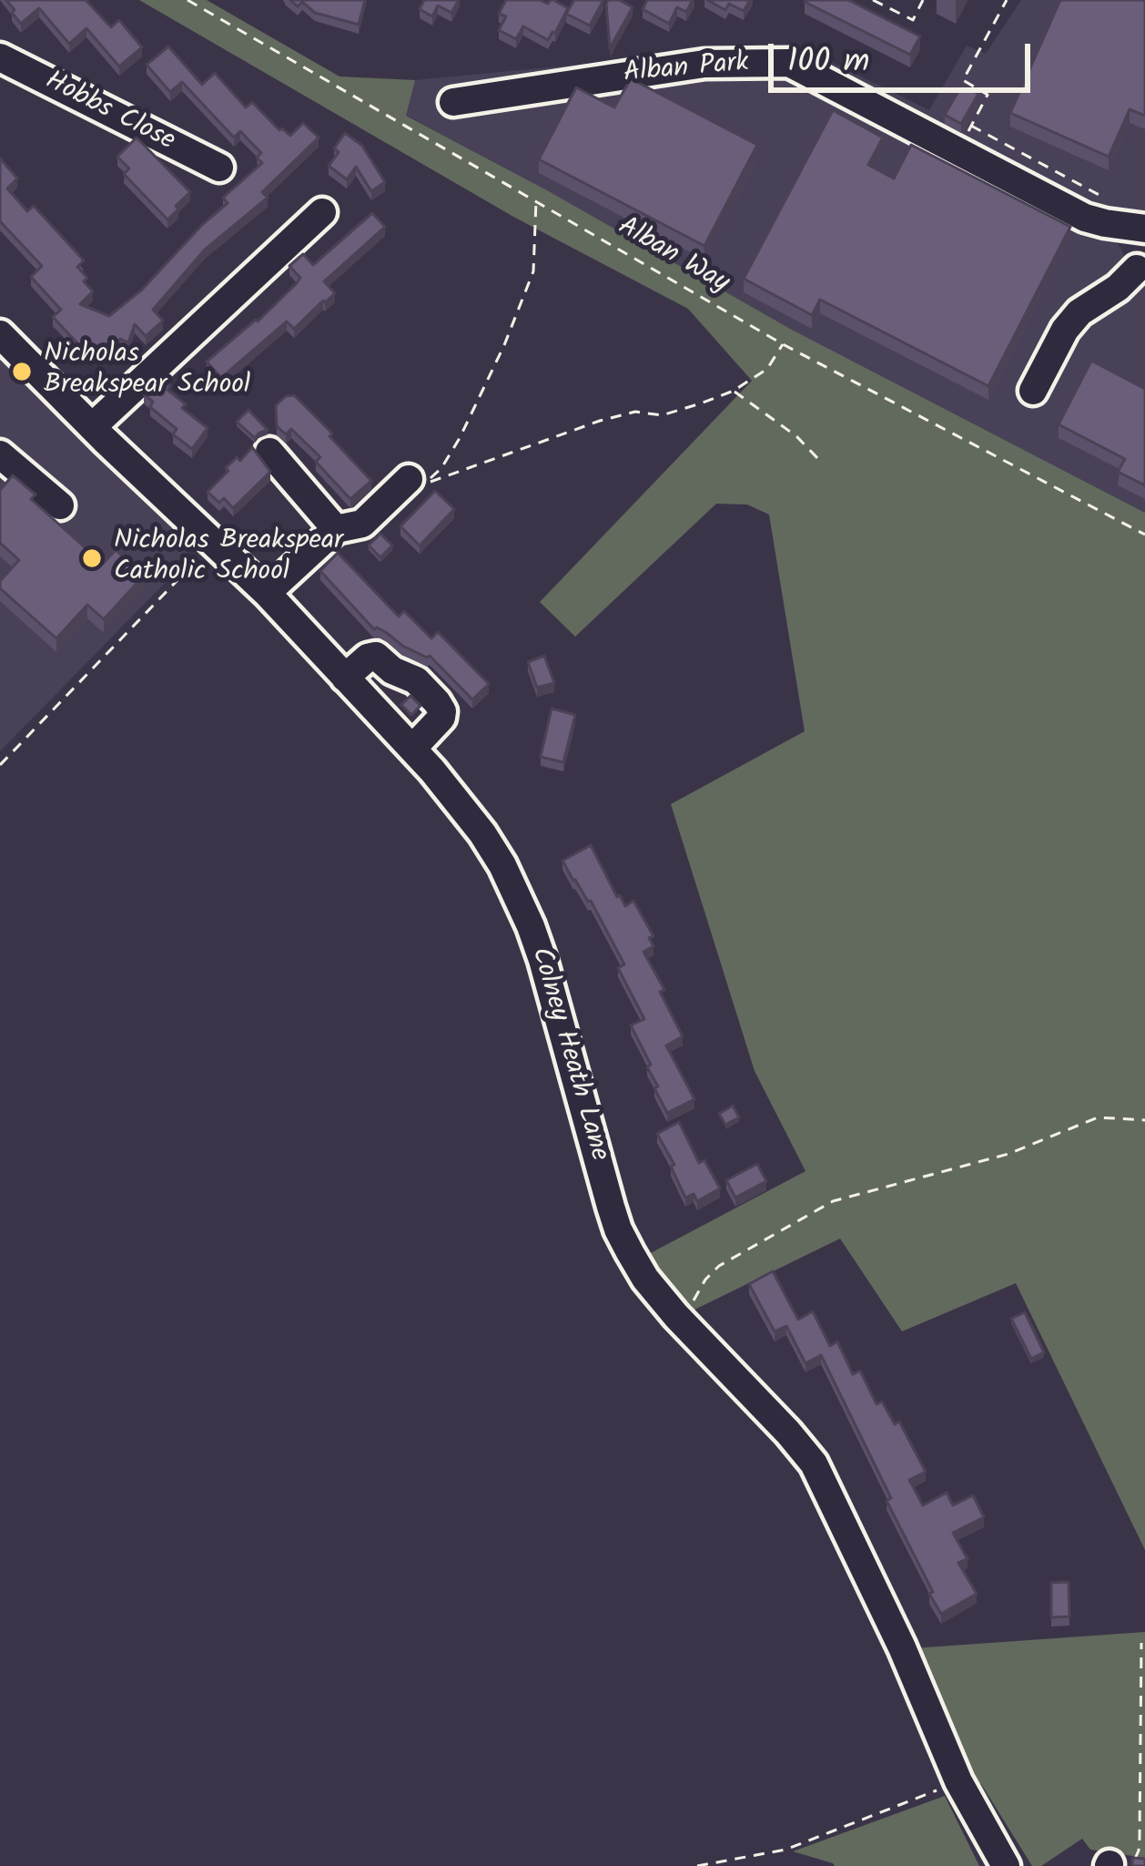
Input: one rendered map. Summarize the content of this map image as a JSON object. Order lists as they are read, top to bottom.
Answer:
{
  "streets": {
    "street": ["Alban Park", "Hobbs Close", "Colney Heath Lane"],
    "path": ["Alban Way"]
  },
  "places": ["Nicholas Breakspear School", "Nicholas Breakspear Catholic School"],
  "scale_bar": "100 m"
}
